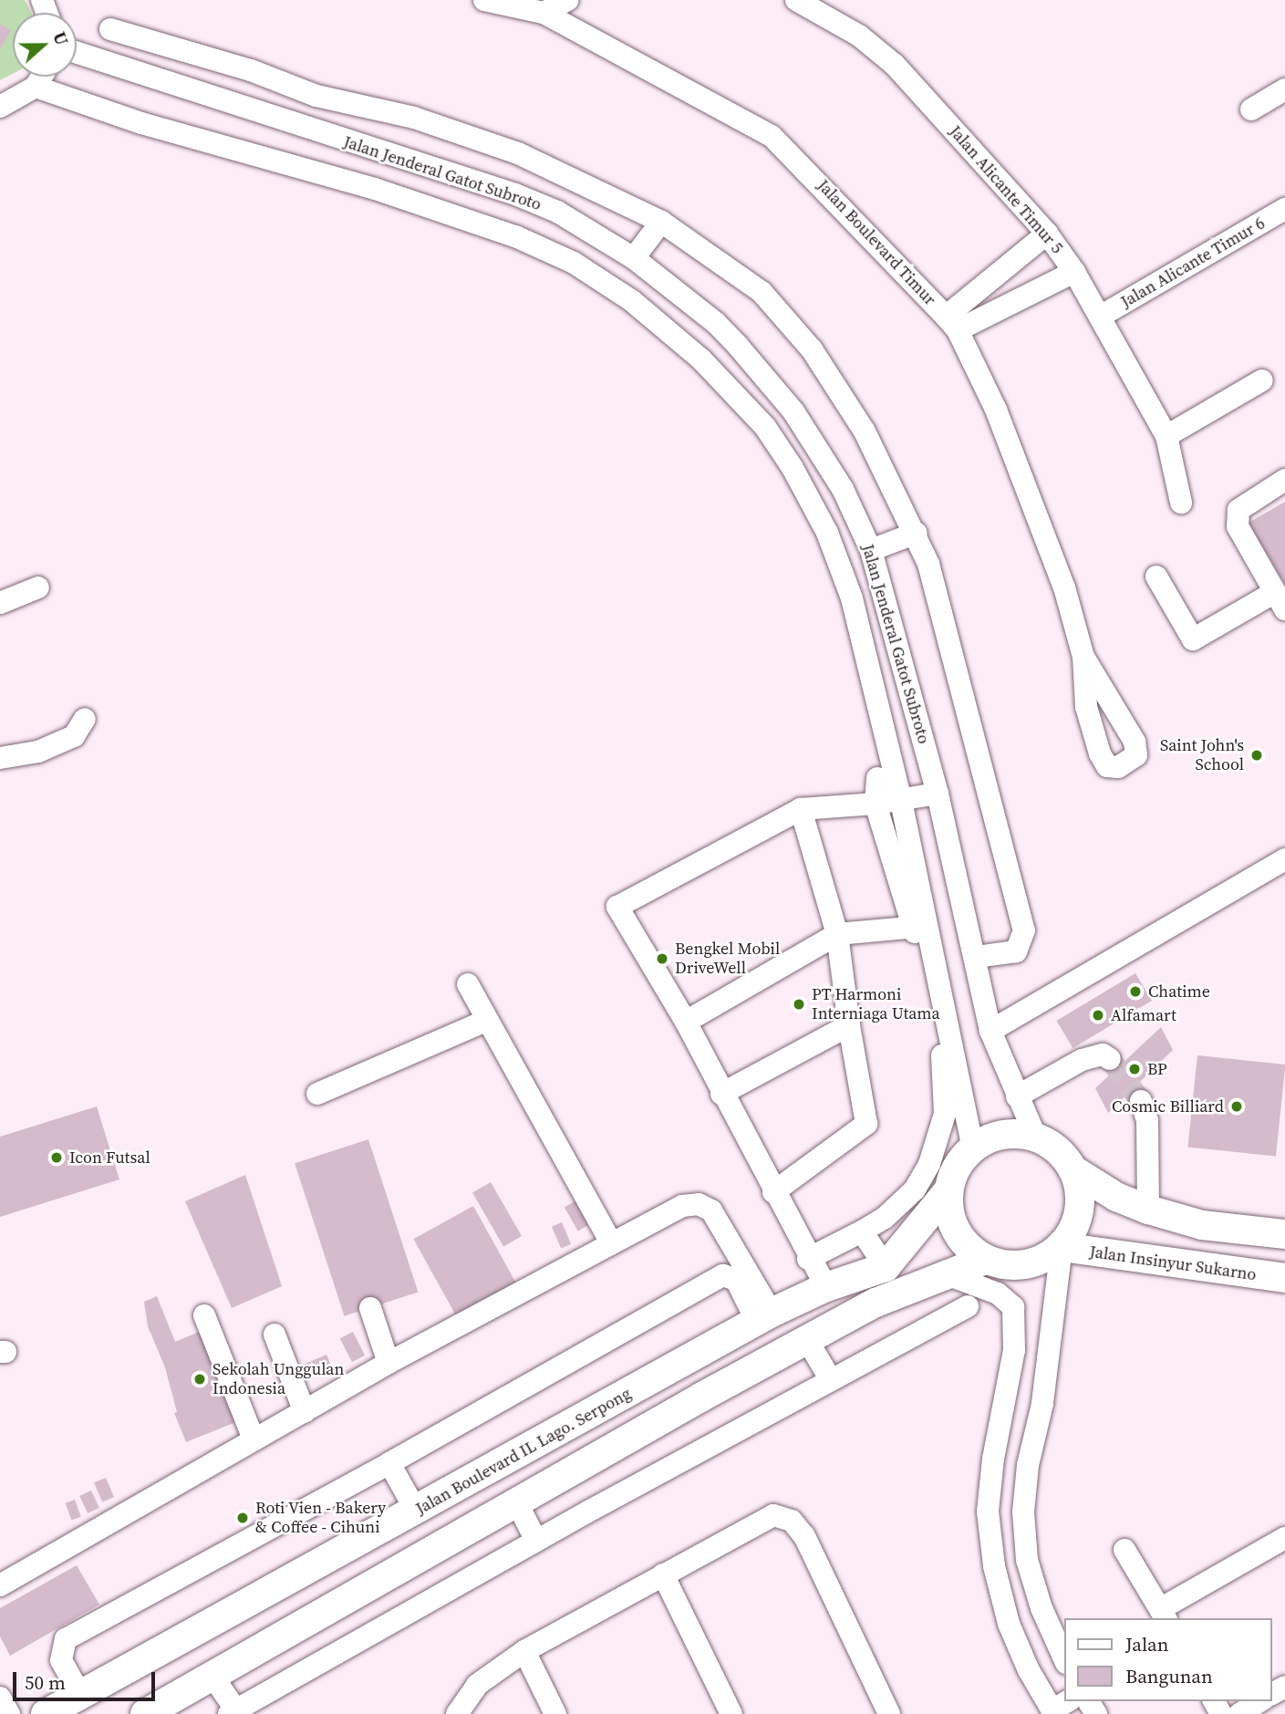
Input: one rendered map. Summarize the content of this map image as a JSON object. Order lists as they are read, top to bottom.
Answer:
{
  "streets": {
    "main road": ["Jalan Insinyur Sukarno", "Jalan Boulevard IL Lago. Serpong"],
    "street": [
      "Jalan Jenderal Gatot Subroto",
      "Jalan Alicante Timur 5",
      "Jalan Boulevard Timur",
      "Jalan Alicante Timur 6"
    ]
  },
  "crossings": [
    ["Jalan Jenderal Gatot Subroto", "Jalan Insinyur Sukarno"],
    ["Jalan Alicante Timur 5", "Jalan Alicante Timur 6"]
  ],
  "places": [
    "Saint John's School",
    "Bengkel Mobil DriveWell",
    "Chatime",
    "PT Harmoni Interniaga Utama",
    "Alfamart",
    "BP",
    "Cosmic Billiard",
    "Icon Futsal",
    "Sekolah Unggulan Indonesia",
    "Roti Vien - Bakery & Coffee - Cihuni"
  ],
  "legend": ["Jalan", "Bangunan"],
  "scale_bar": "50 m",
  "north": "right"
}
